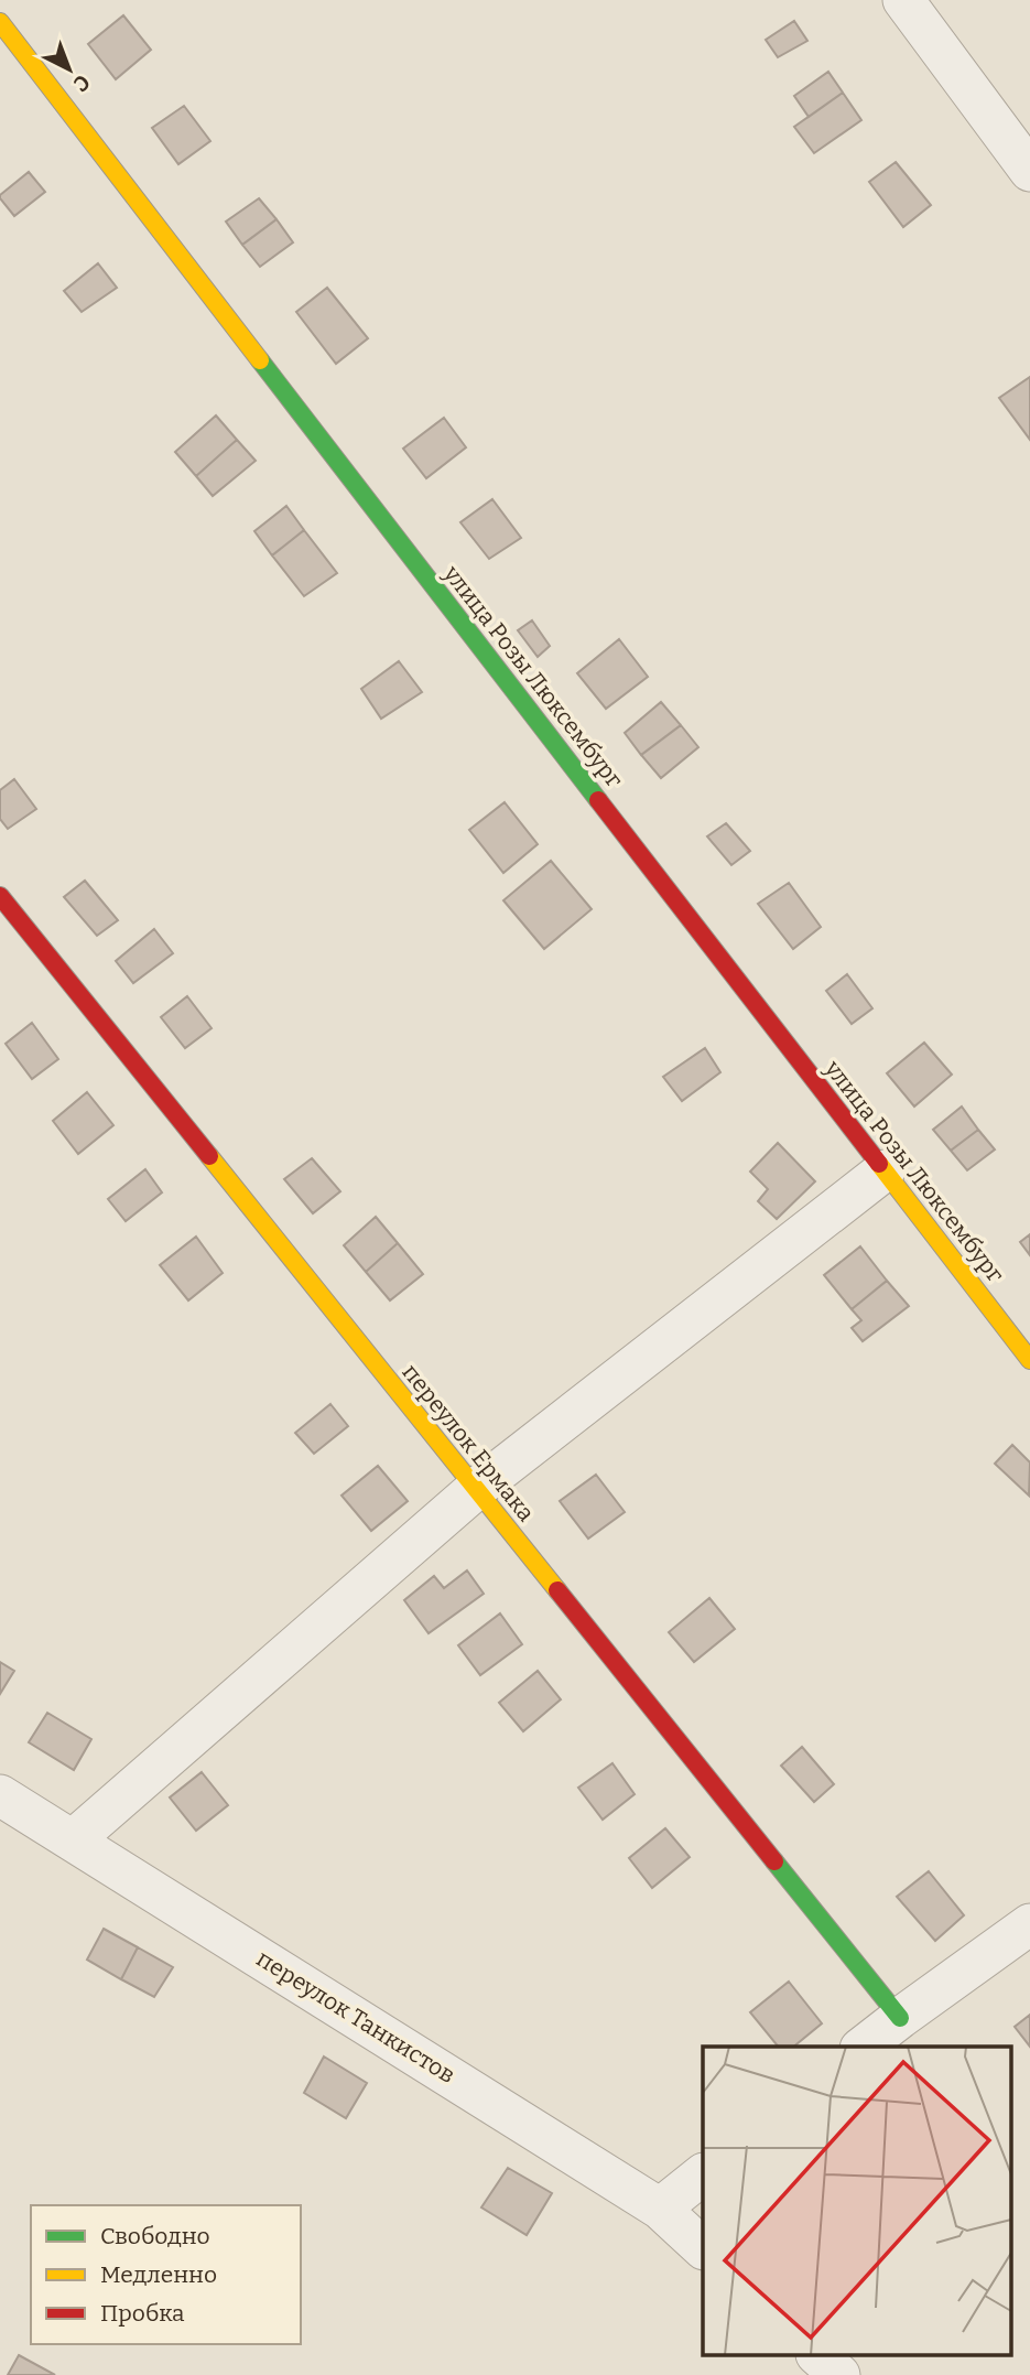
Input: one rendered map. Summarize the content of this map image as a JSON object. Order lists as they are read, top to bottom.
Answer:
{
  "streets": {
    "street": ["улица Розы Люксембург", "переулок Ермака", "переулок Танкистов"]
  },
  "legend": ["Свободно", "Медленно", "Пробка"],
  "north": "bottom right"
}
